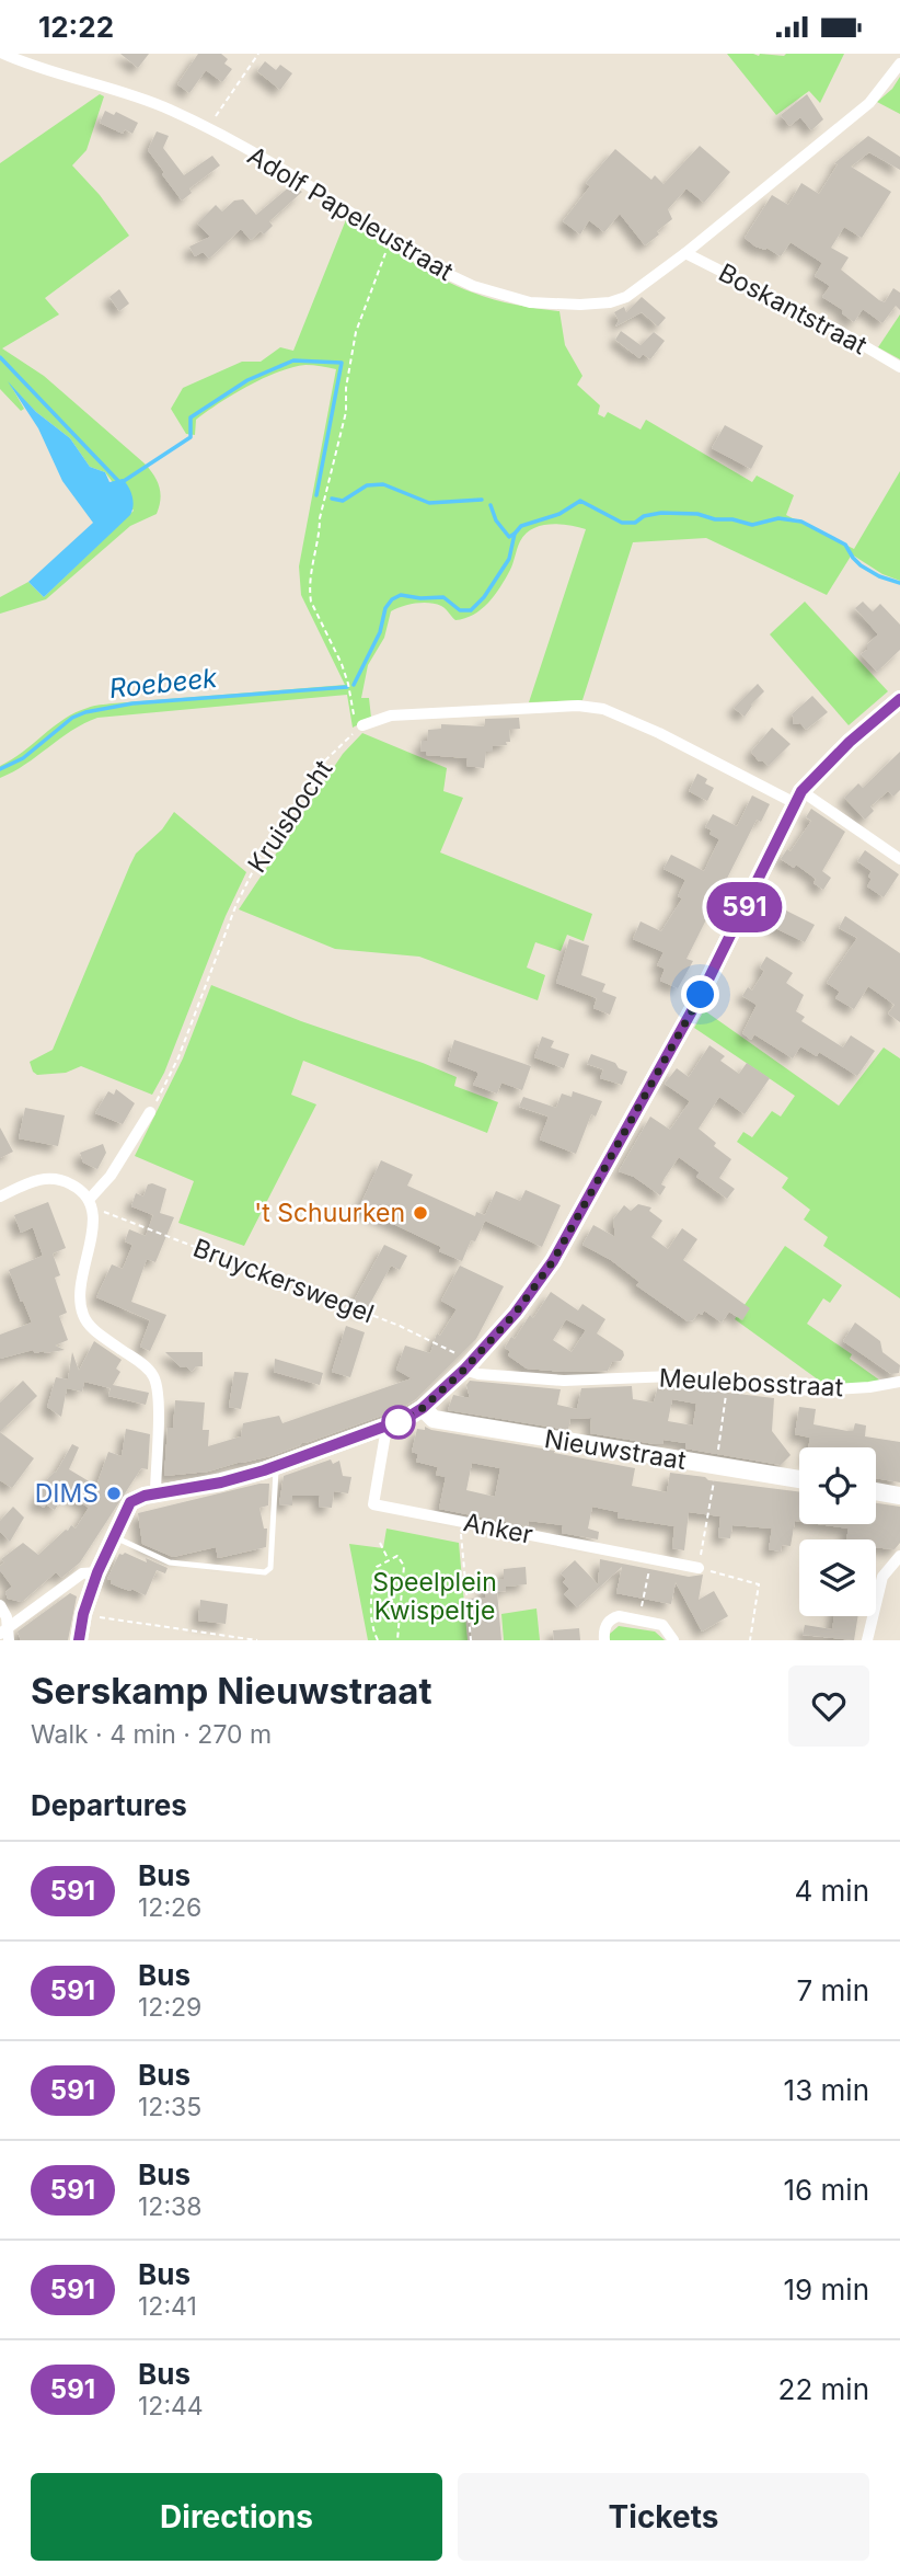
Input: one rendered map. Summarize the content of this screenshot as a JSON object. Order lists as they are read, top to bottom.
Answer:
{
  "streets": {
    "street": [
      "Adolf Papeleustraat",
      "Boskantstraat",
      "Meulebosstraat",
      "Nieuwstraat",
      "Anker"
    ],
    "path": ["Kruisbocht", "Bruyckerswegel"]
  },
  "crossings": [
    ["Adolf Papeleustraat", "Boskantstraat"],
    ["Bruyckerswegel", "Meulebosstraat"]
  ],
  "water": ["Roebeek"],
  "parks": ["Speelplein Kwispeltje"],
  "places": ["'t Schuurken", "DIMS"],
  "lines": ["bus line 591"],
  "page": {
    "status": "12:22",
    "on_map": "591",
    "heading": [
      ["Serskamp Nieuwstraat", "Walk · 4 min · 270 m"],
      "Departures"
    ],
    "list": [
      {
        "mark": "591",
        "name": "Bus",
        "note": "12:26",
        "value": "4 min"
      },
      {
        "mark": "591",
        "name": "Bus",
        "note": "12:29",
        "value": "7 min"
      },
      {
        "mark": "591",
        "name": "Bus",
        "note": "12:35",
        "value": "13 min"
      },
      {
        "mark": "591",
        "name": "Bus",
        "note": "12:38",
        "value": "16 min"
      },
      {
        "mark": "591",
        "name": "Bus",
        "note": "12:41",
        "value": "19 min"
      },
      {
        "mark": "591",
        "name": "Bus",
        "note": "12:44",
        "value": "22 min"
      }
    ],
    "buttons": ["Directions", "Tickets"]
  }
}
